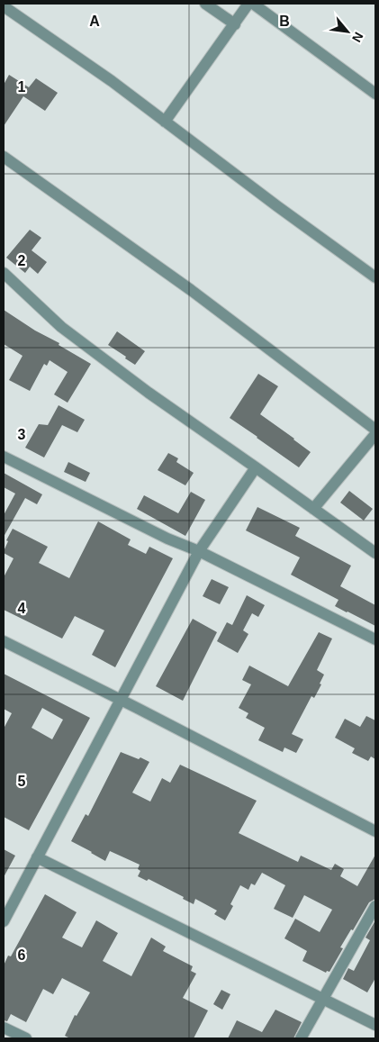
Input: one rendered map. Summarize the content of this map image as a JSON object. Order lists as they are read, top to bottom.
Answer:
{
  "north": "bottom right",
  "grid": {
    "columns": ["A", "B"],
    "rows": [
      "1",
      "2",
      "3",
      "4",
      "5",
      "6"
    ]
  }
}
